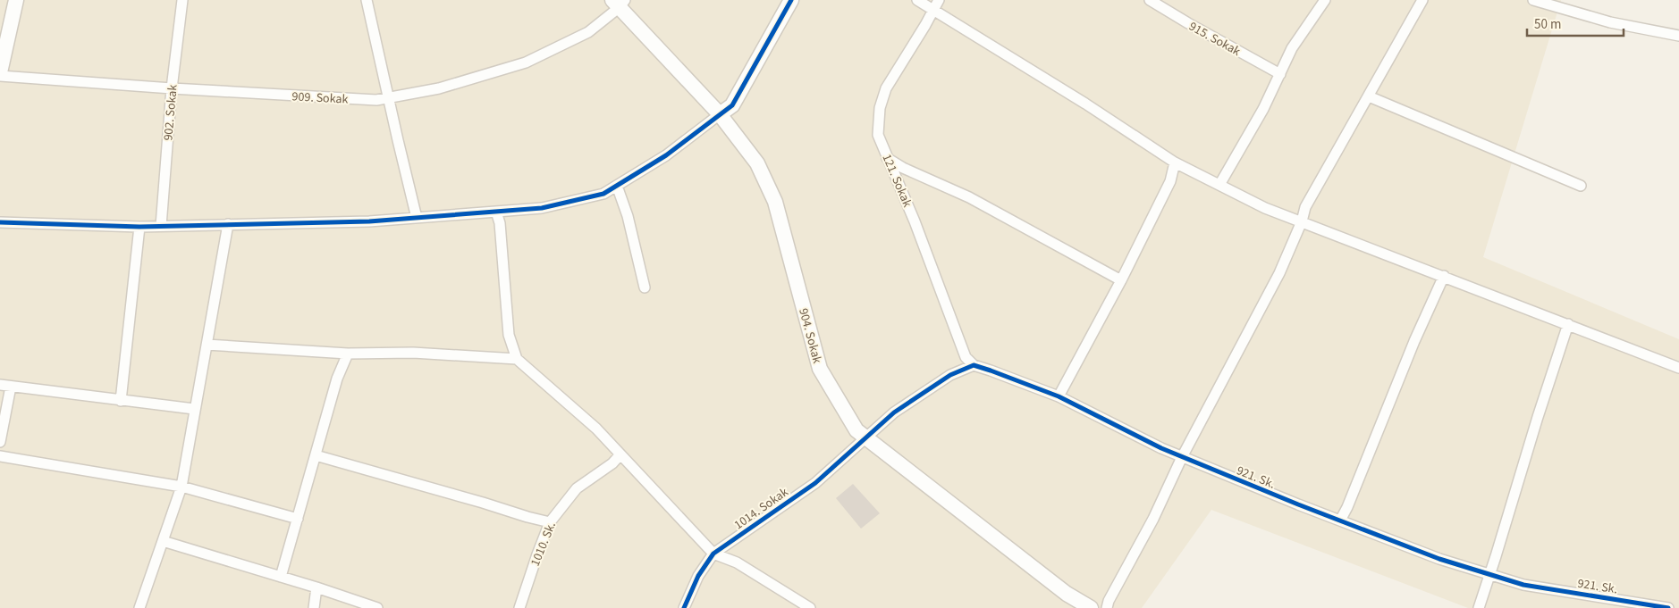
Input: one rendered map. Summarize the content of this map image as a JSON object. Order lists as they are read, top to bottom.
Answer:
{
  "streets": {
    "street": [
      "915. Sokak",
      "909. Sokak",
      "902. Sokak",
      "121. Sokak",
      "904. Sokak",
      "921. Sk.",
      "1014. Sokak",
      "1010. Sk."
    ]
  },
  "crossings": [
    ["909. Sokak", "902. Sokak"],
    ["909. Sokak", "904. Sokak"],
    ["121. Sokak", "921. Sk."],
    ["904. Sokak", "1014. Sokak"]
  ],
  "scale_bar": "50 m"
}
